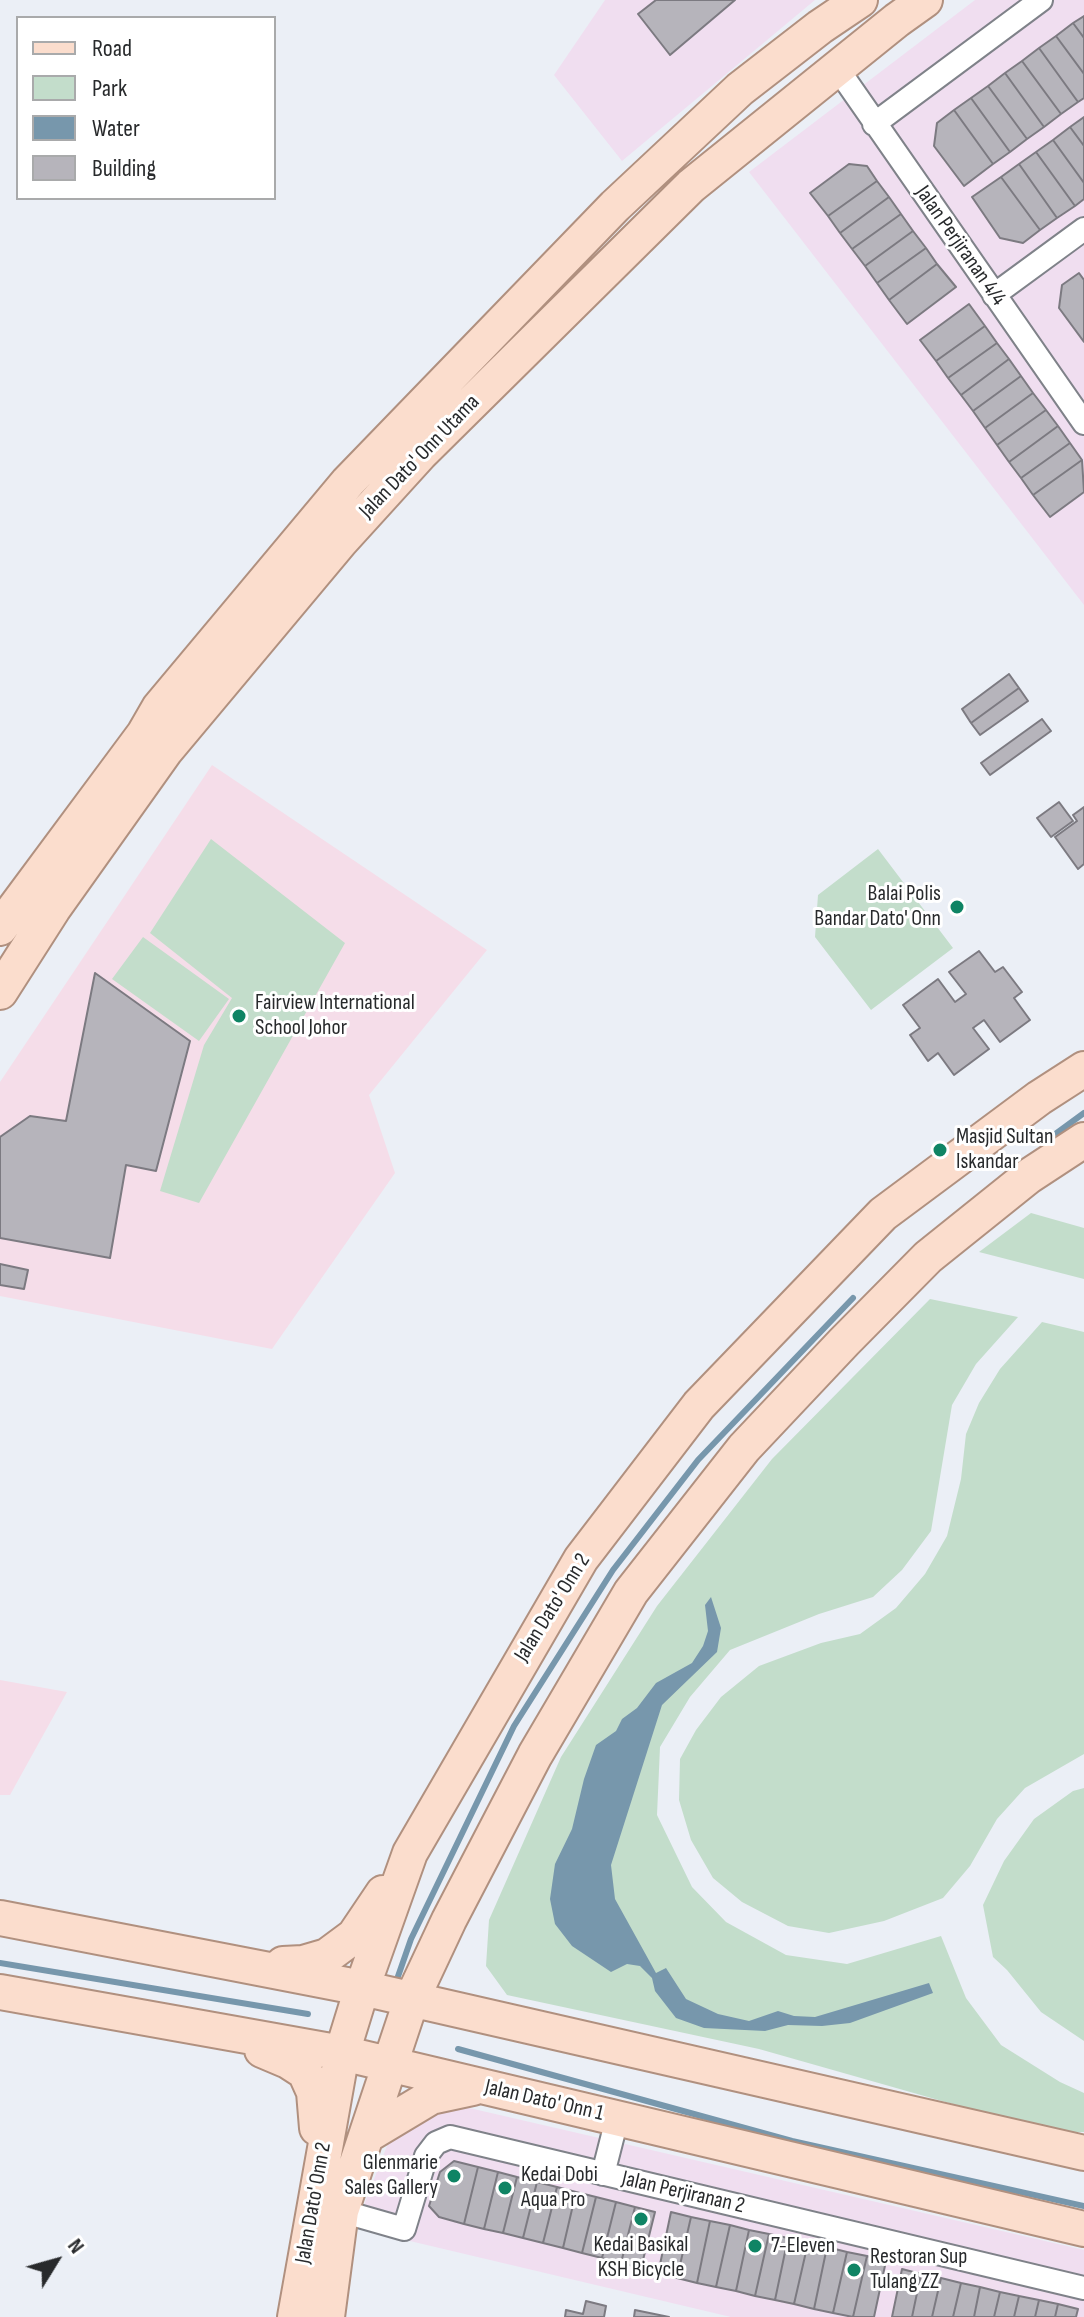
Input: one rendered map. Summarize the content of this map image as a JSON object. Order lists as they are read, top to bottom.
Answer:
{
  "streets": {
    "main road": ["Jalan Dato' Onn Utama", "Jalan Dato' Onn 2", "Jalan Dato' Onn 1"],
    "street": ["Jalan Perjiranan 4/4", "Jalan Perjiranan 2"]
  },
  "crossings": [
    ["Jalan Perjiranan 4/4", "Jalan Dato' Onn Utama"],
    ["Jalan Dato' Onn 2", "Jalan Dato' Onn 1"],
    ["Jalan Dato' Onn 2", "Jalan Perjiranan 2"]
  ],
  "places": [
    "Balai Polis Bandar Dato' Onn",
    "Fairview International School Johor",
    "Masjid Sultan Iskandar",
    "Glenmarie Sales Gallery",
    "Kedai Dobi Aqua Pro",
    "Kedai Basikal KSH Bicycle",
    "7-Eleven",
    "Restoran Sup Tulang ZZ"
  ],
  "legend": [
    "Road",
    "Park",
    "Water",
    "Building"
  ],
  "north": "top right"
}
